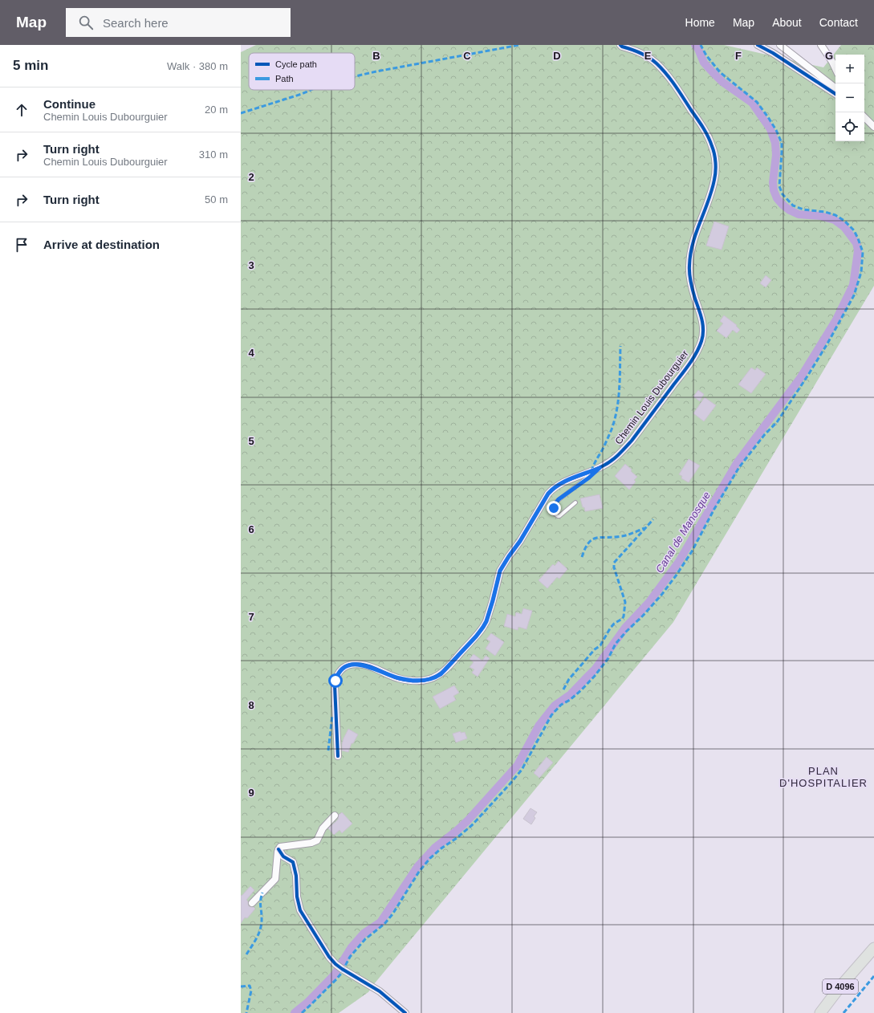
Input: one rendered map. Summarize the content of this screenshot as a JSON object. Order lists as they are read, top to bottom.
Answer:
{
  "streets": {
    "main road": ["D 4096"],
    "street": ["Chemin Louis Dubourguier"]
  },
  "districts": ["PLAN D'HOSPITALIER"],
  "water": ["Canal de Manosque"],
  "legend": ["Cycle path", "Path"],
  "page": {
    "header": "Map",
    "search": "Search here",
    "nav": [
      "Home",
      "Map",
      "About",
      "Contact"
    ],
    "heading": ["5 min", "Walk · 380 m"],
    "map_buttons": ["+", "−"],
    "list": [
      ["Continue", "Chemin Louis Dubourguier", "20 m"],
      ["Turn right", "Chemin Louis Dubourguier", "310 m"],
      ["Turn right", "50 m"],
      "Arrive at destination"
    ]
  },
  "grid": {
    "columns": [
      "B",
      "C",
      "D",
      "E",
      "F",
      "G"
    ],
    "rows": [
      "2",
      "3",
      "4",
      "5",
      "6",
      "7",
      "8",
      "9"
    ]
  }
}
